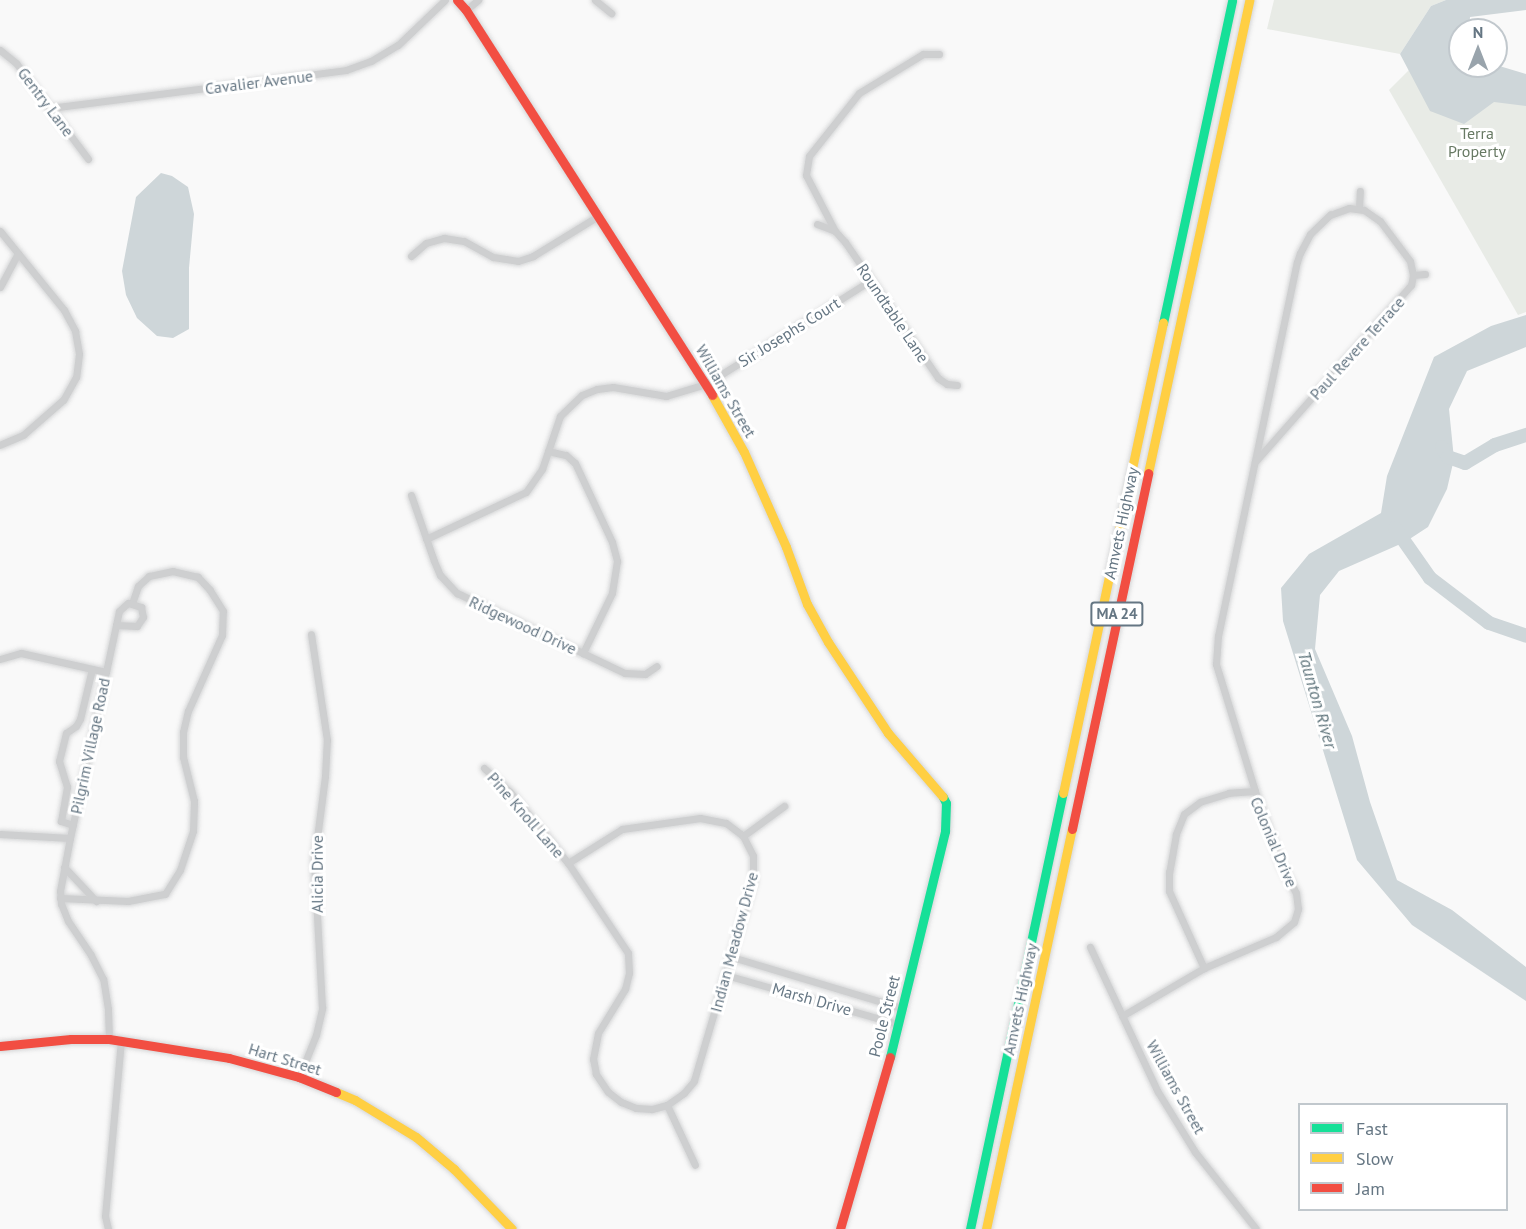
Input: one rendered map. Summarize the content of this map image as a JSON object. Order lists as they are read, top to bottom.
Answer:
{
  "streets": {
    "main road": [
      "Williams Street",
      "Amvets Highway",
      "MA 24",
      "Poole Street",
      "Hart Street"
    ],
    "street": [
      "Cavalier Avenue",
      "Gentry Lane",
      "Roundtable Lane",
      "Sir Josephs Court",
      "Paul Revere Terrace",
      "Ridgewood Drive",
      "Pilgrim Village Road",
      "Pine Knoll Lane",
      "Colonial Drive",
      "Alicia Drive",
      "Indian Meadow Drive",
      "Marsh Drive"
    ]
  },
  "crossings": [
    ["Cavalier Avenue", "Gentry Lane"],
    ["Roundtable Lane", "Sir Josephs Court"],
    ["Sir Josephs Court", "Williams Street"],
    ["Sir Josephs Court", "Ridgewood Drive"],
    ["Williams Street", "Colonial Drive"],
    ["Williams Street", "Poole Street"],
    ["Pilgrim Village Road", "Hart Street"],
    ["Alicia Drive", "Hart Street"],
    ["Indian Meadow Drive", "Marsh Drive"],
    ["Marsh Drive", "Poole Street"]
  ],
  "water": ["Taunton River"],
  "parks": ["Terra Property"],
  "legend": ["Fast", "Slow", "Jam"],
  "north": "top"
}
